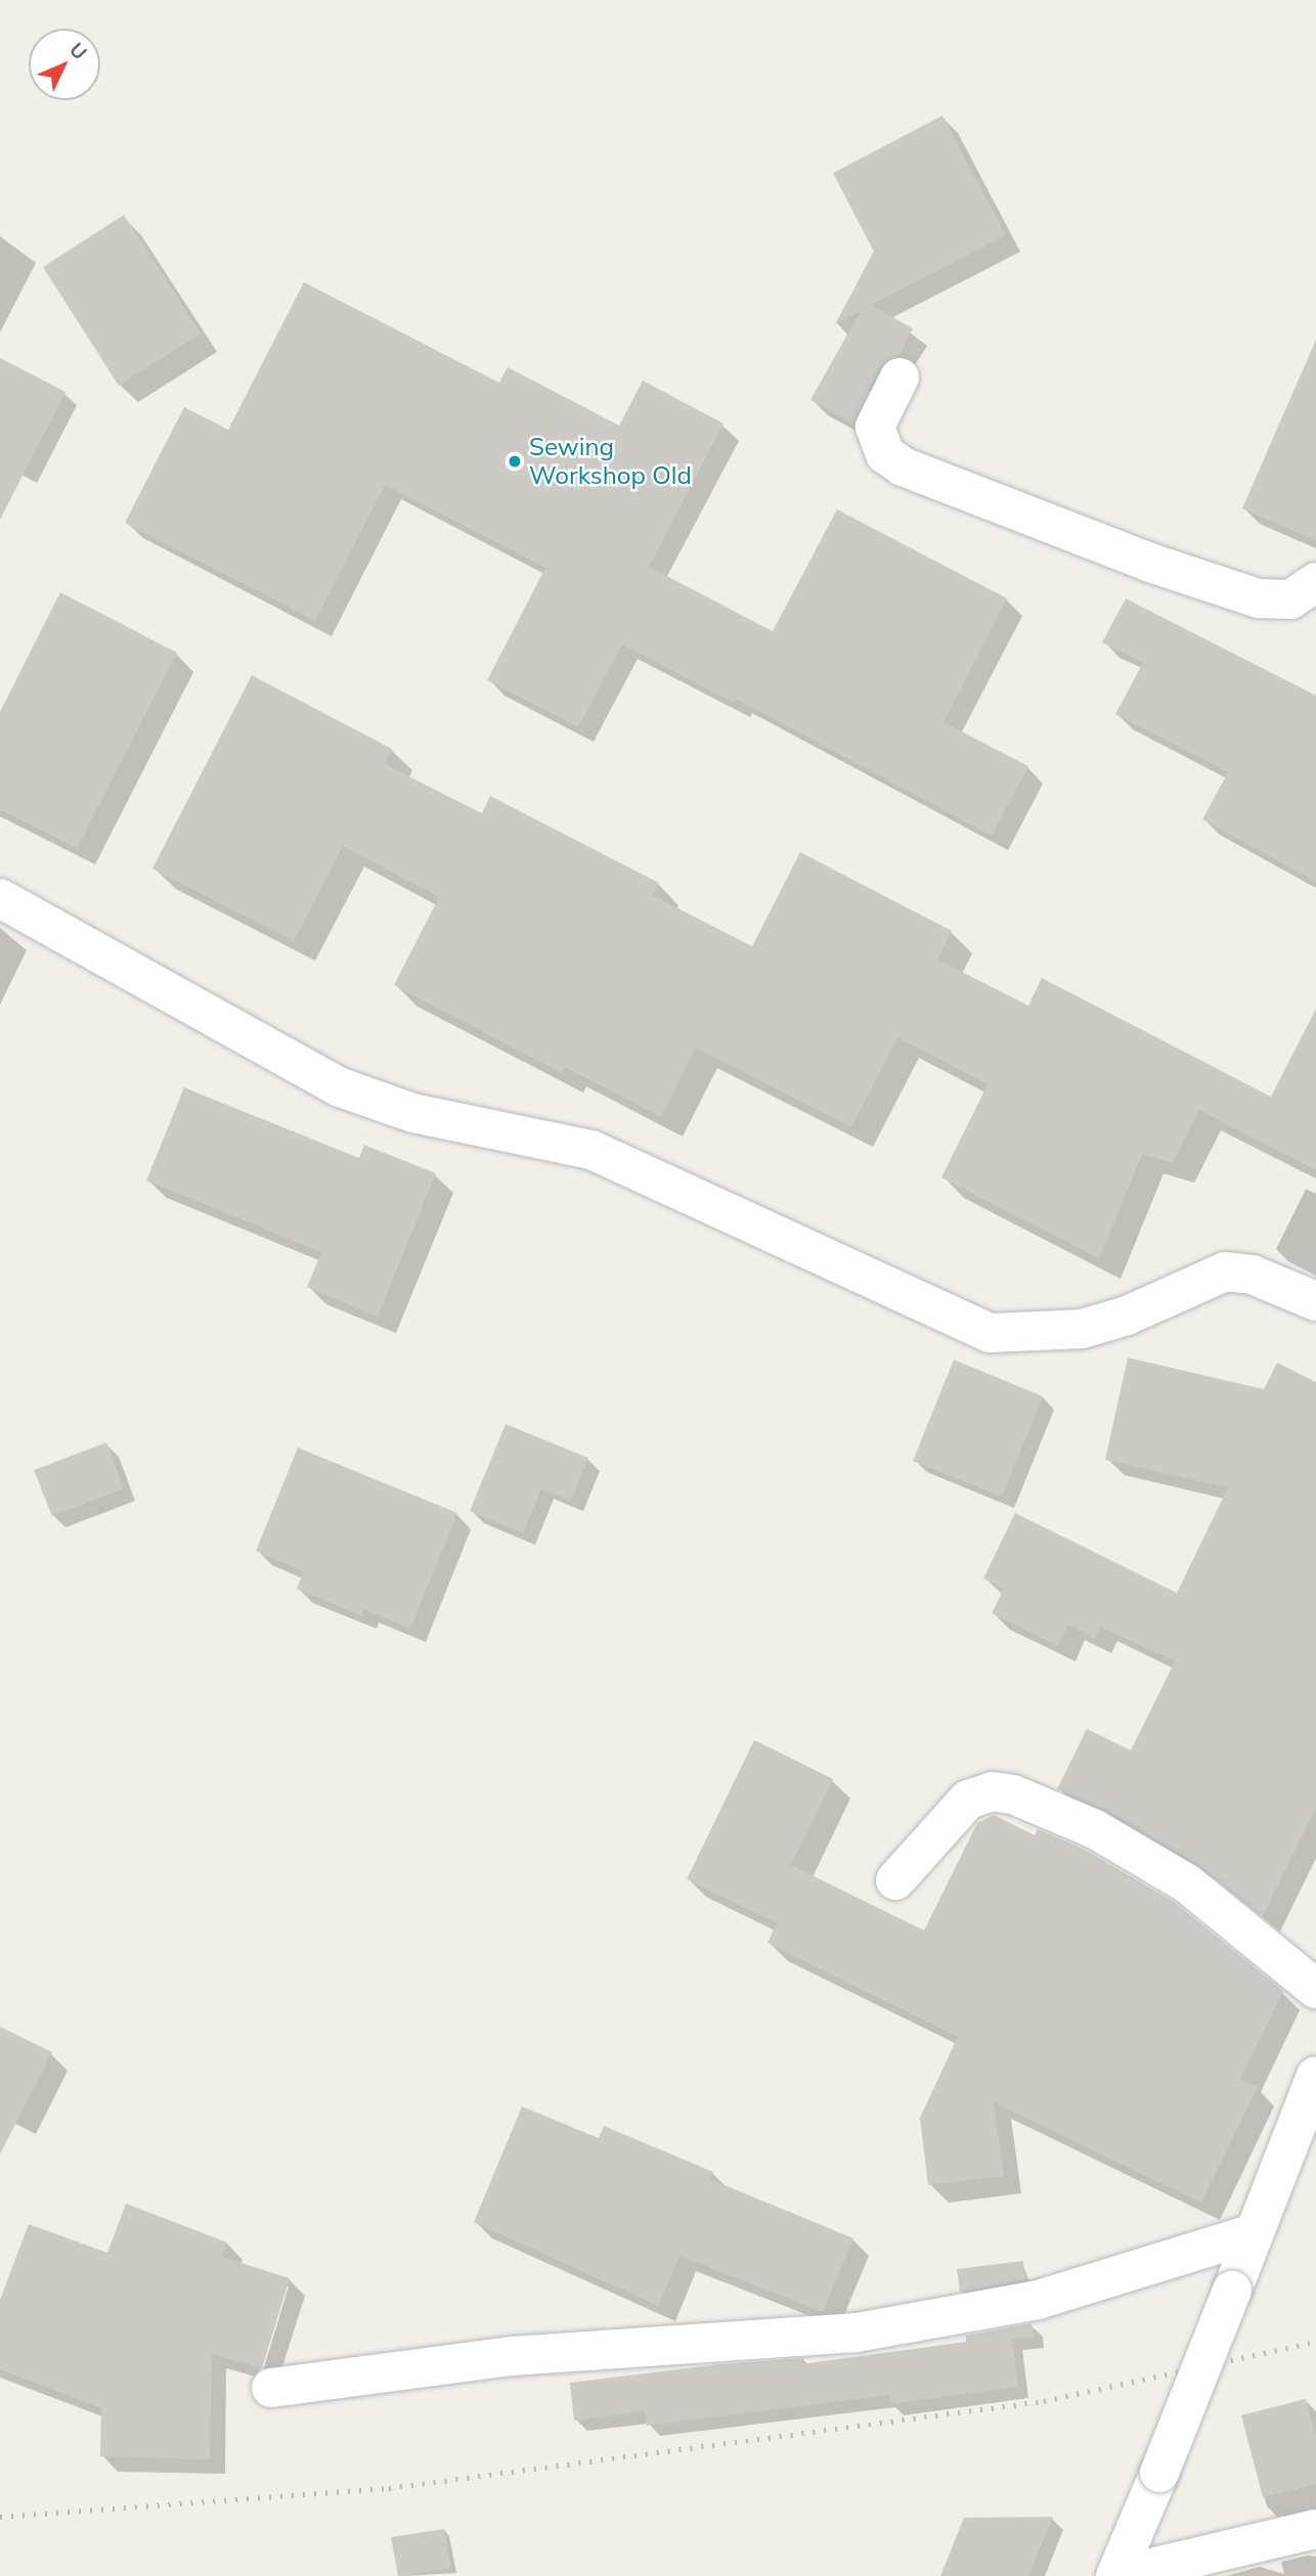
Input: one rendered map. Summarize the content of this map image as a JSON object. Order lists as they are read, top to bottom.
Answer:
{
  "places": ["Sewing Workshop Old"],
  "north": "top right"
}
